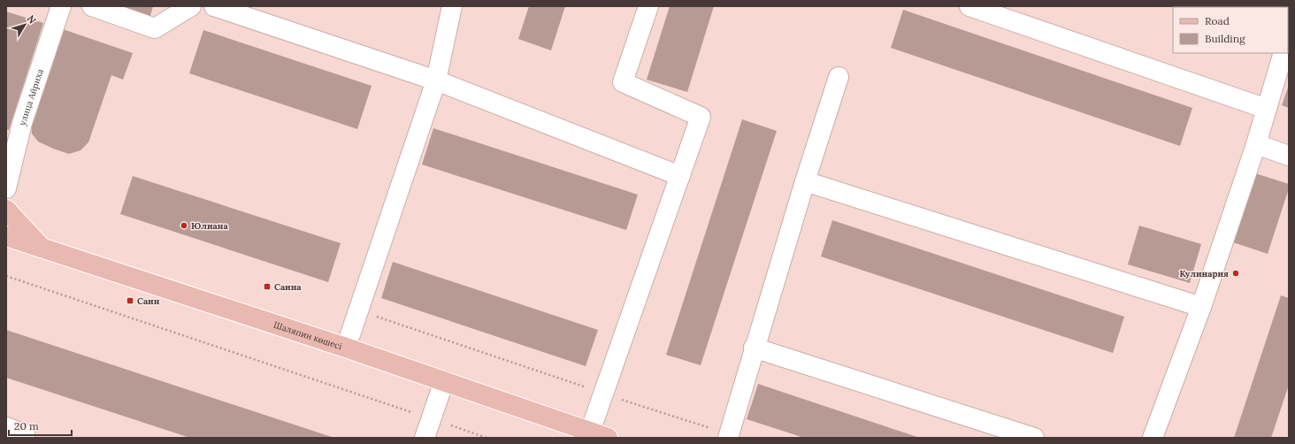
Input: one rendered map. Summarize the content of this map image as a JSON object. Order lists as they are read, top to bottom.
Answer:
{
  "streets": {
    "main road": ["Шаляпин көшесі"],
    "street": ["улица Айриха"]
  },
  "places": {
    "other": ["Юлиана", "Кулинария"],
    "transit": ["Саина", "Саин"]
  },
  "legend": ["Road", "Building"],
  "scale_bar": "20 m",
  "north": "top right"
}
